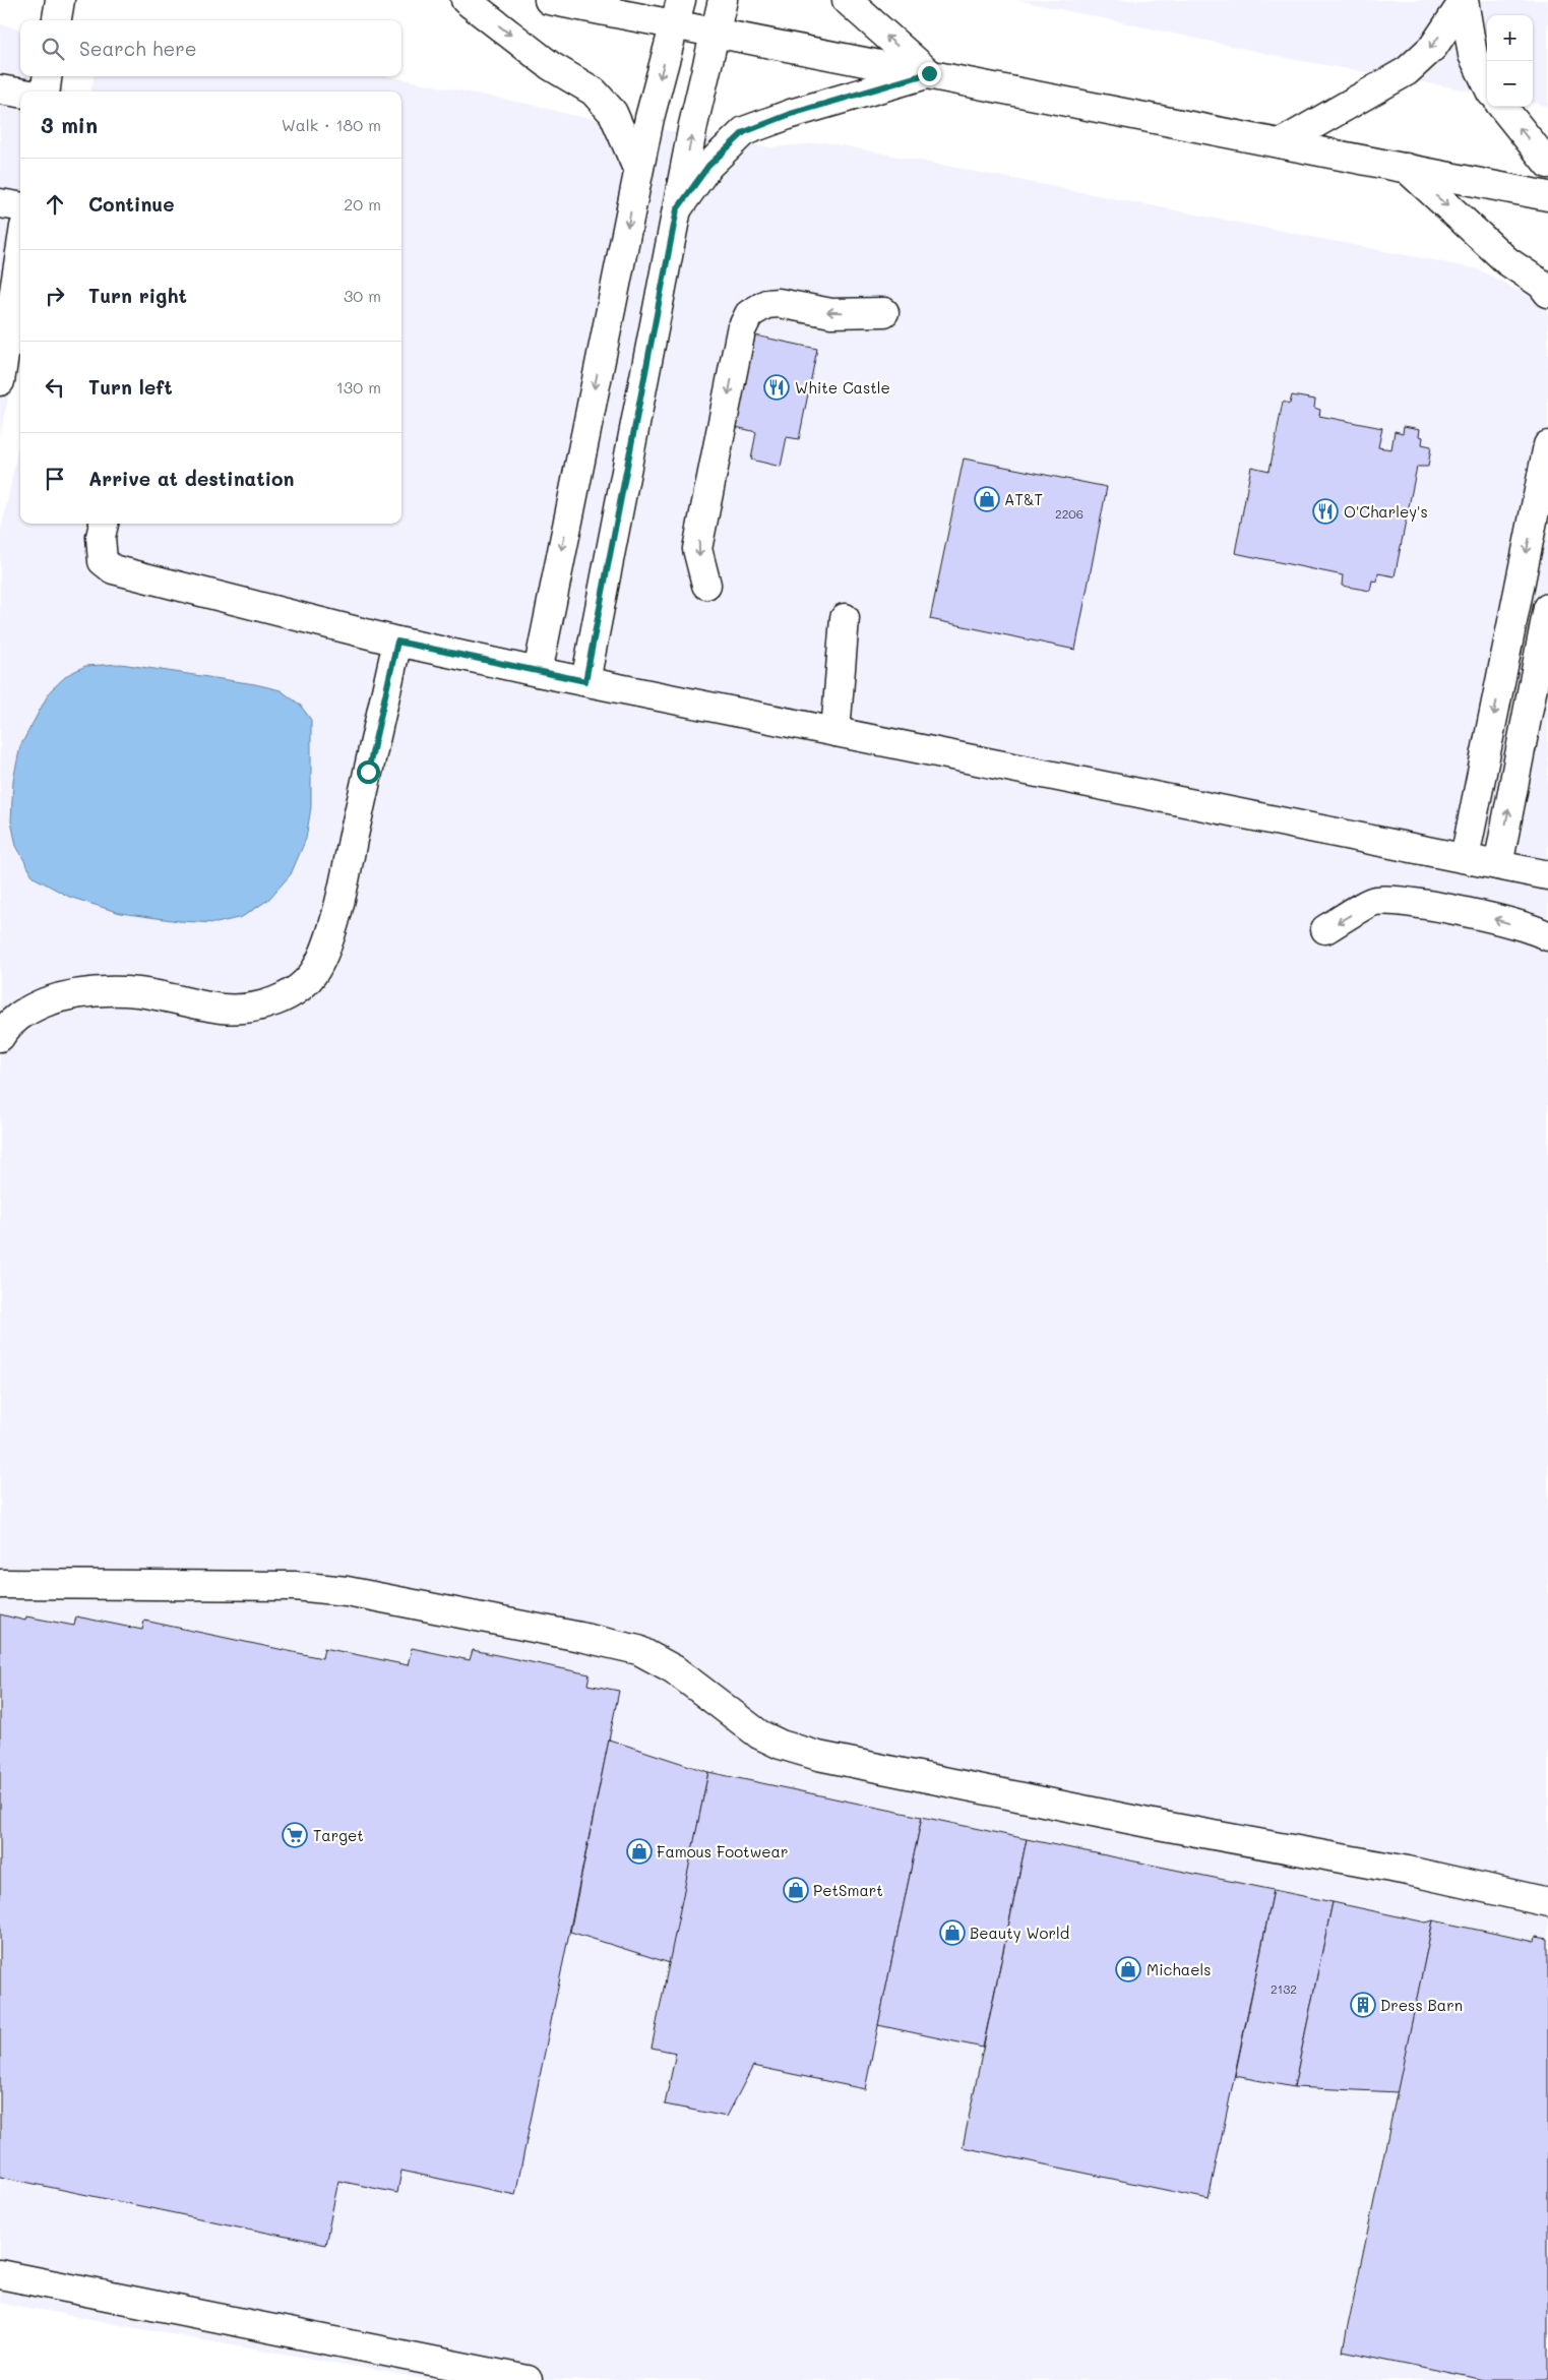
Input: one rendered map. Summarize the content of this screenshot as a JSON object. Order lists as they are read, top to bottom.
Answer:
{
  "places": {
    "restaurant": ["White Castle", "O'Charley's"],
    "shop": [
      "AT&T",
      "Famous Footwear",
      "PetSmart",
      "Beauty World",
      "Michaels"
    ],
    "supermarket": ["Target"],
    "building": ["Dress Barn"]
  },
  "house_numbers": ["2206", "2132"],
  "page": {
    "map_buttons": ["+", "−"],
    "search": "Search here",
    "heading": ["3 min", "Walk · 180 m"],
    "list": [
      ["Continue", "20 m"],
      ["Turn right", "30 m"],
      ["Turn left", "130 m"],
      "Arrive at destination"
    ]
  }
}
